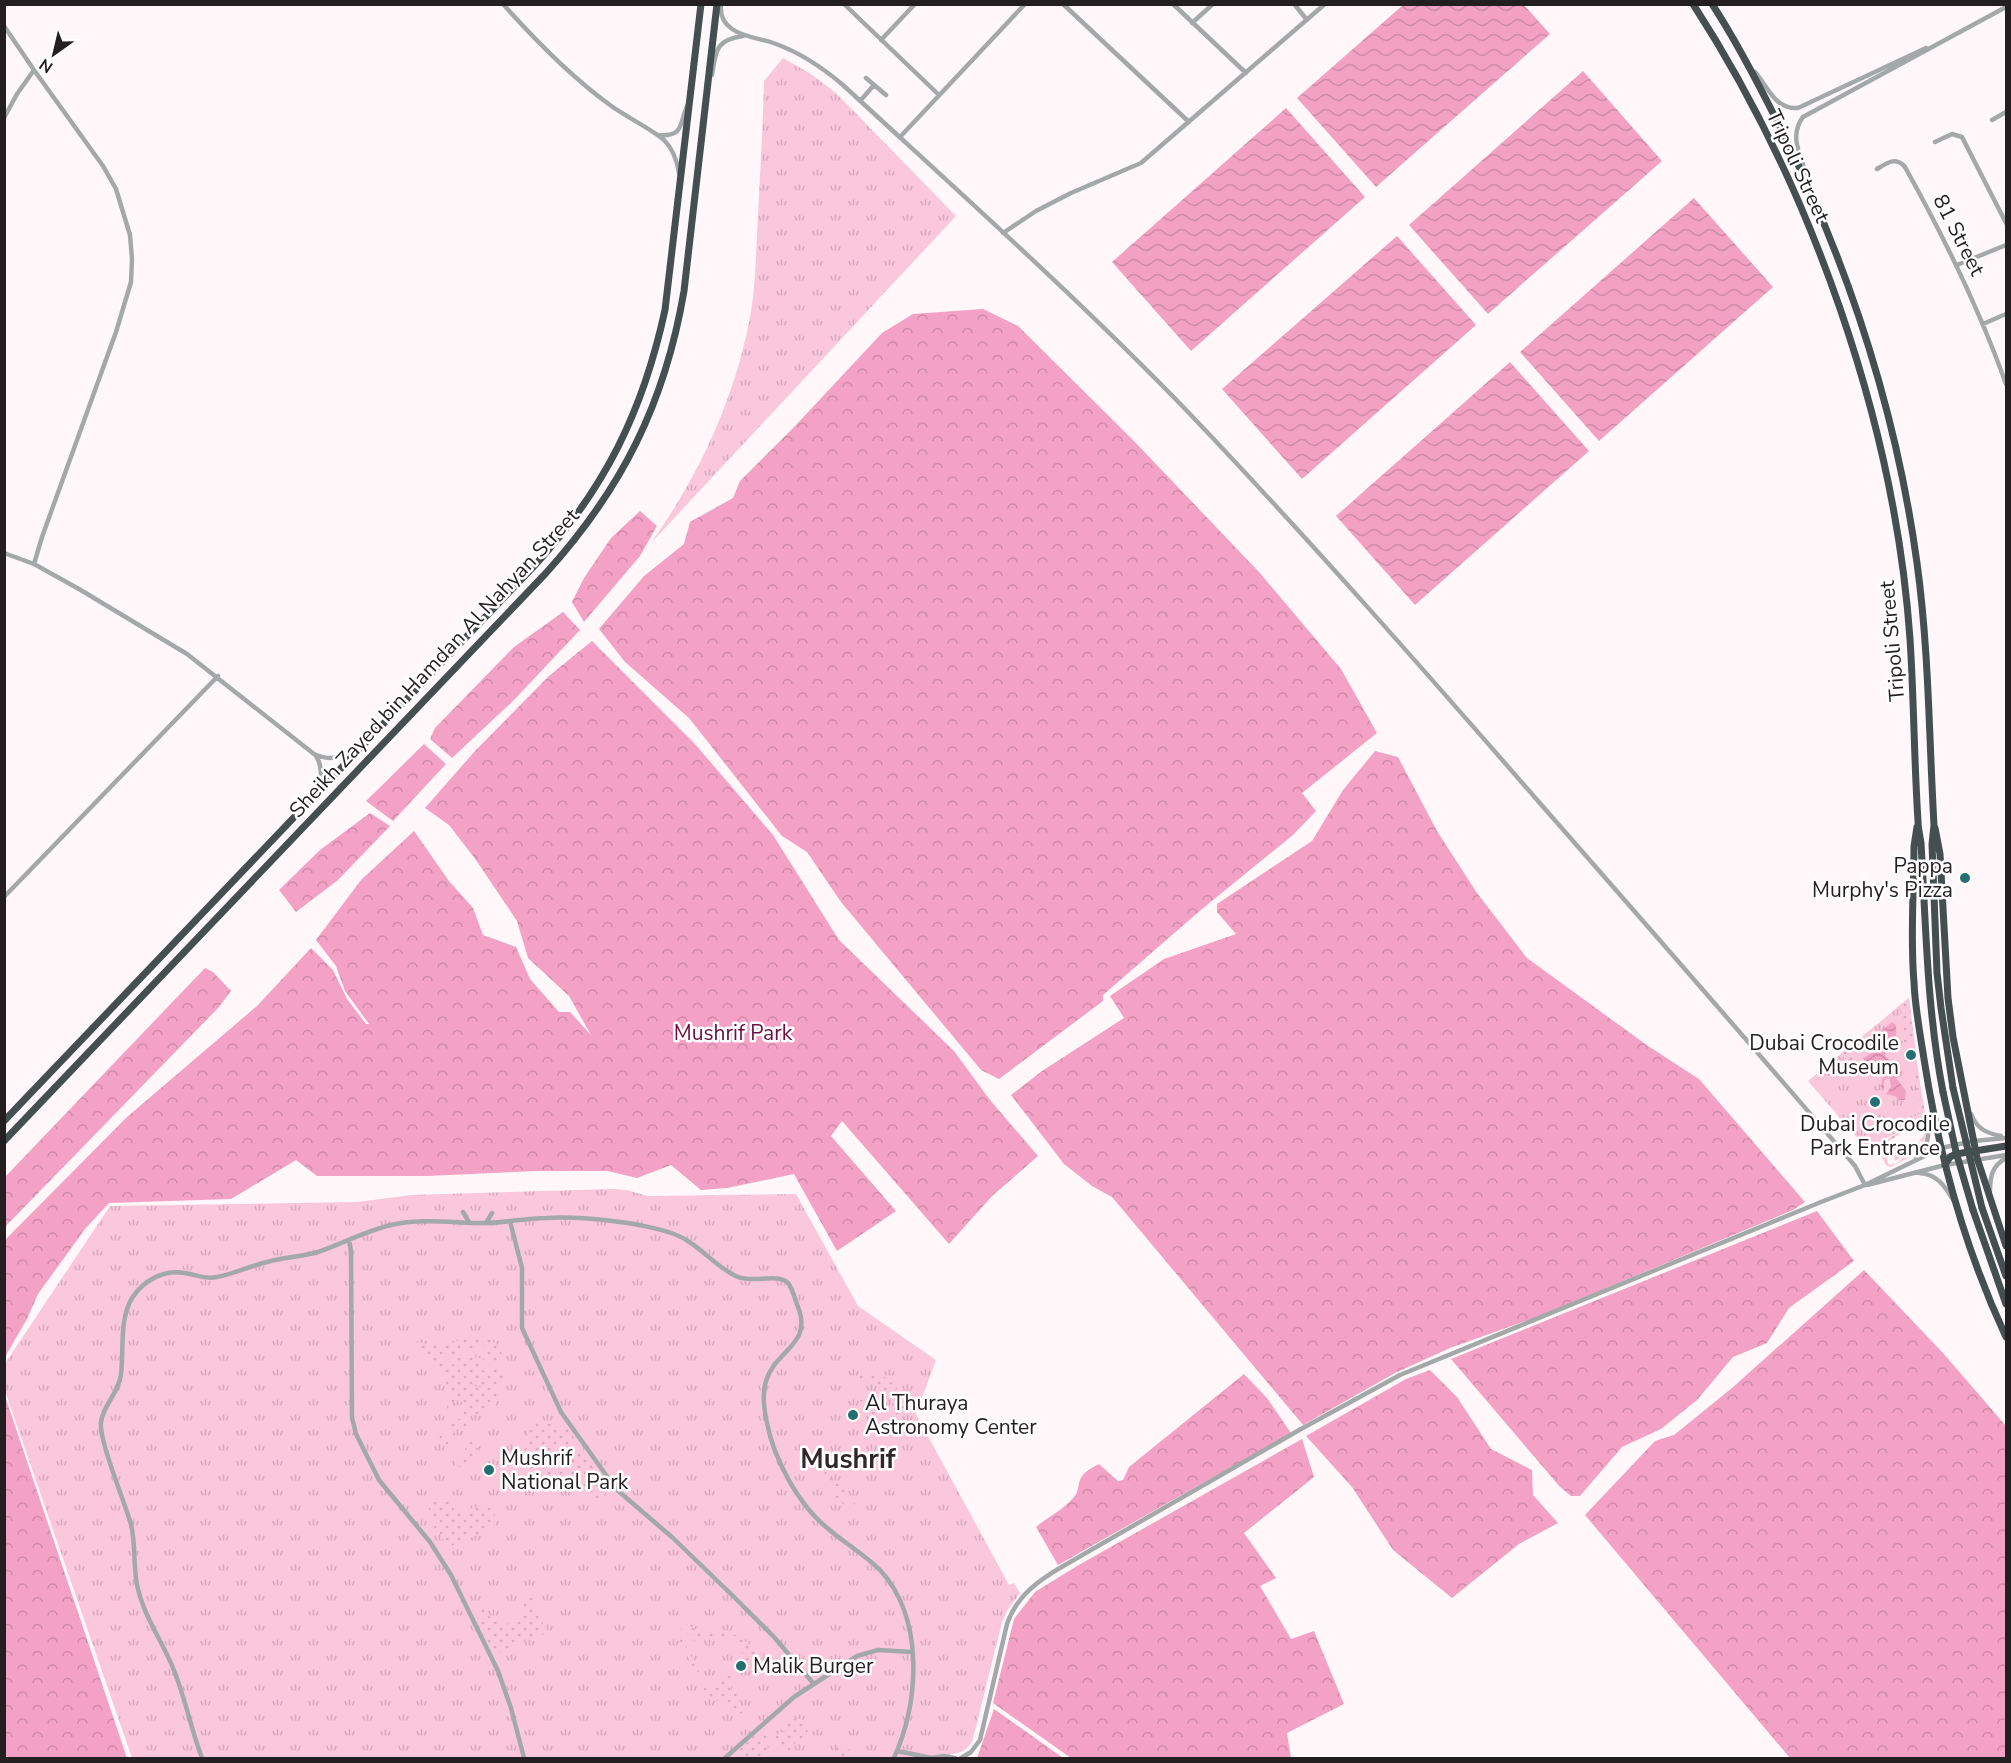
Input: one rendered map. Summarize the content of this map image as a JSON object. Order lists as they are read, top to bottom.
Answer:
{
  "streets": {
    "highway": ["Tripoli Street", "Sheikh Zayed bin Hamdan Al Nahyan Street"],
    "street": ["81 Street"]
  },
  "districts": ["Mushrif"],
  "parks": ["Mushrif Park"],
  "places": [
    "Pappa Murphy's Pizza",
    "Dubai Crocodile Museum",
    "Dubai Crocodile Park Entrance",
    "Al Thuraya Astronomy Center",
    "Mushrif National Park",
    "Malik Burger"
  ],
  "north": "bottom left"
}
